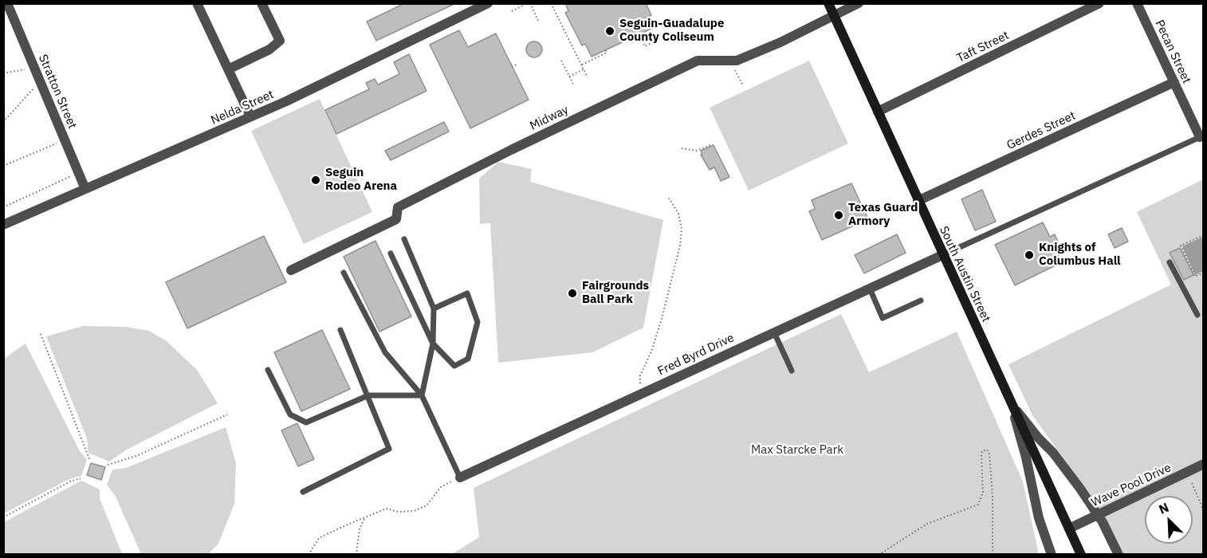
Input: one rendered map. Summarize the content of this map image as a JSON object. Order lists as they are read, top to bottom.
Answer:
{
  "streets": {
    "main road": ["South Austin Street"],
    "street": [
      "Taft Street",
      "Pecan Street",
      "Stratton Street",
      "Nelda Street",
      "Midway",
      "Gerdes Street",
      "Fred Byrd Drive",
      "Wave Pool Drive"
    ]
  },
  "crossings": [
    ["Taft Street", "South Austin Street"],
    ["Pecan Street", "Gerdes Street"],
    ["Stratton Street", "Nelda Street"],
    ["Midway", "South Austin Street"],
    ["Gerdes Street", "South Austin Street"],
    ["South Austin Street", "Fred Byrd Drive"],
    ["South Austin Street", "Wave Pool Drive"]
  ],
  "parks": ["Max Starcke Park"],
  "places": [
    "Seguin-Guadalupe County Coliseum",
    "Seguin Rodeo Arena",
    "Texas Guard Armory",
    "Knights of Columbus Hall",
    "Fairgrounds Ball Park"
  ],
  "north": "top left"
}
